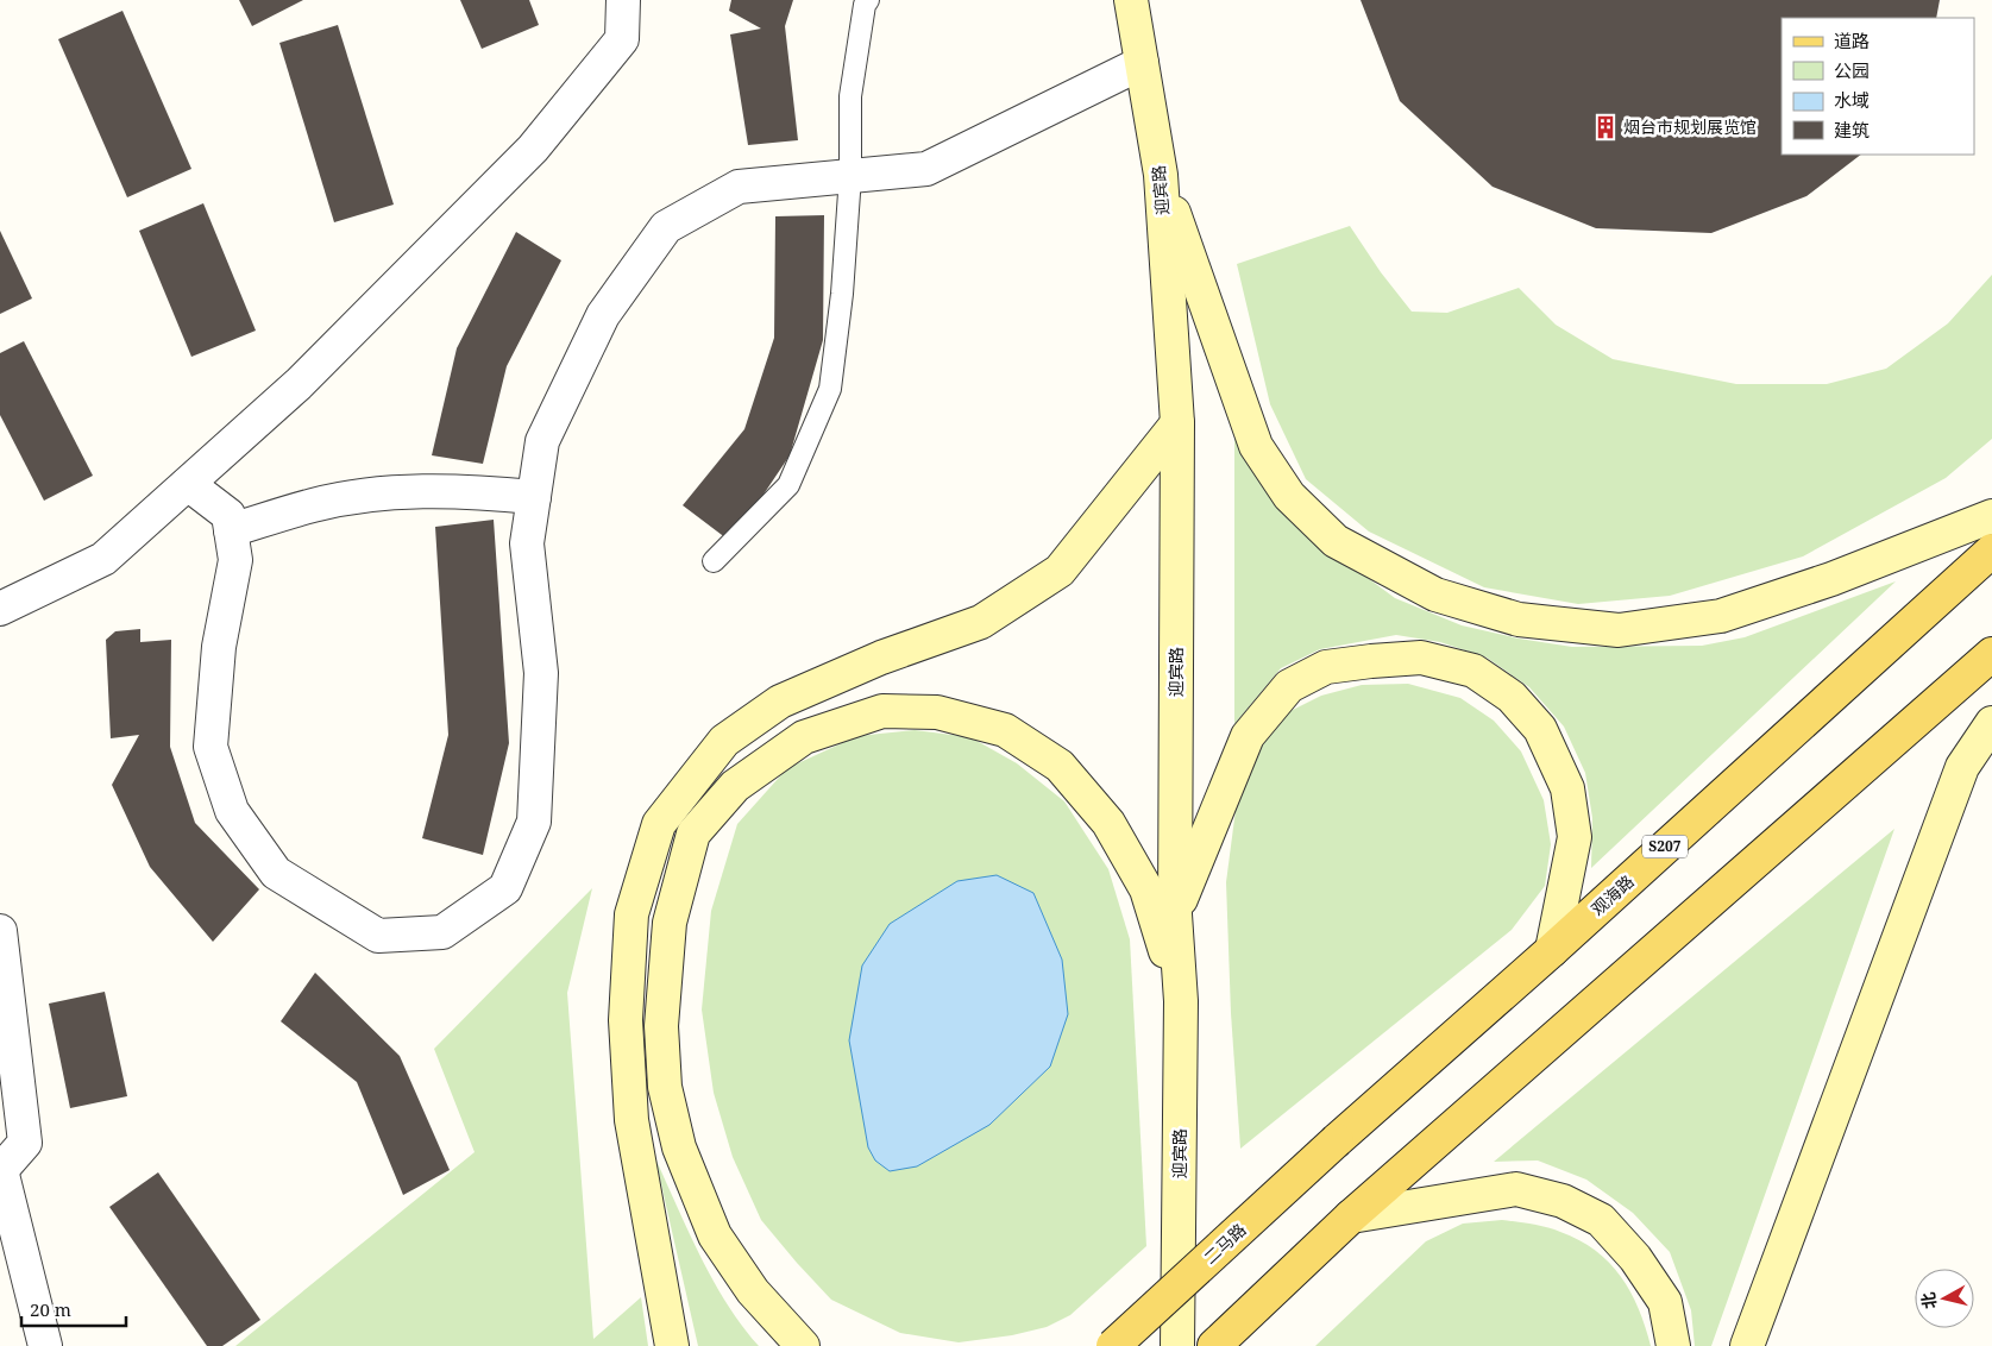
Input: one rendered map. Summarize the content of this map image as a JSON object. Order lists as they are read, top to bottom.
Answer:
{
  "streets": {
    "main road": [
      "迎宾路",
      "S207",
      "观海路",
      "二马路"
    ]
  },
  "crossings": [
    ["观海路", "二马路"]
  ],
  "places": {
    "building": ["烟台市规划展览馆"]
  },
  "legend": [
    "道路",
    "公园",
    "水域",
    "建筑"
  ],
  "scale_bar": "20 m",
  "north": "left"
}
